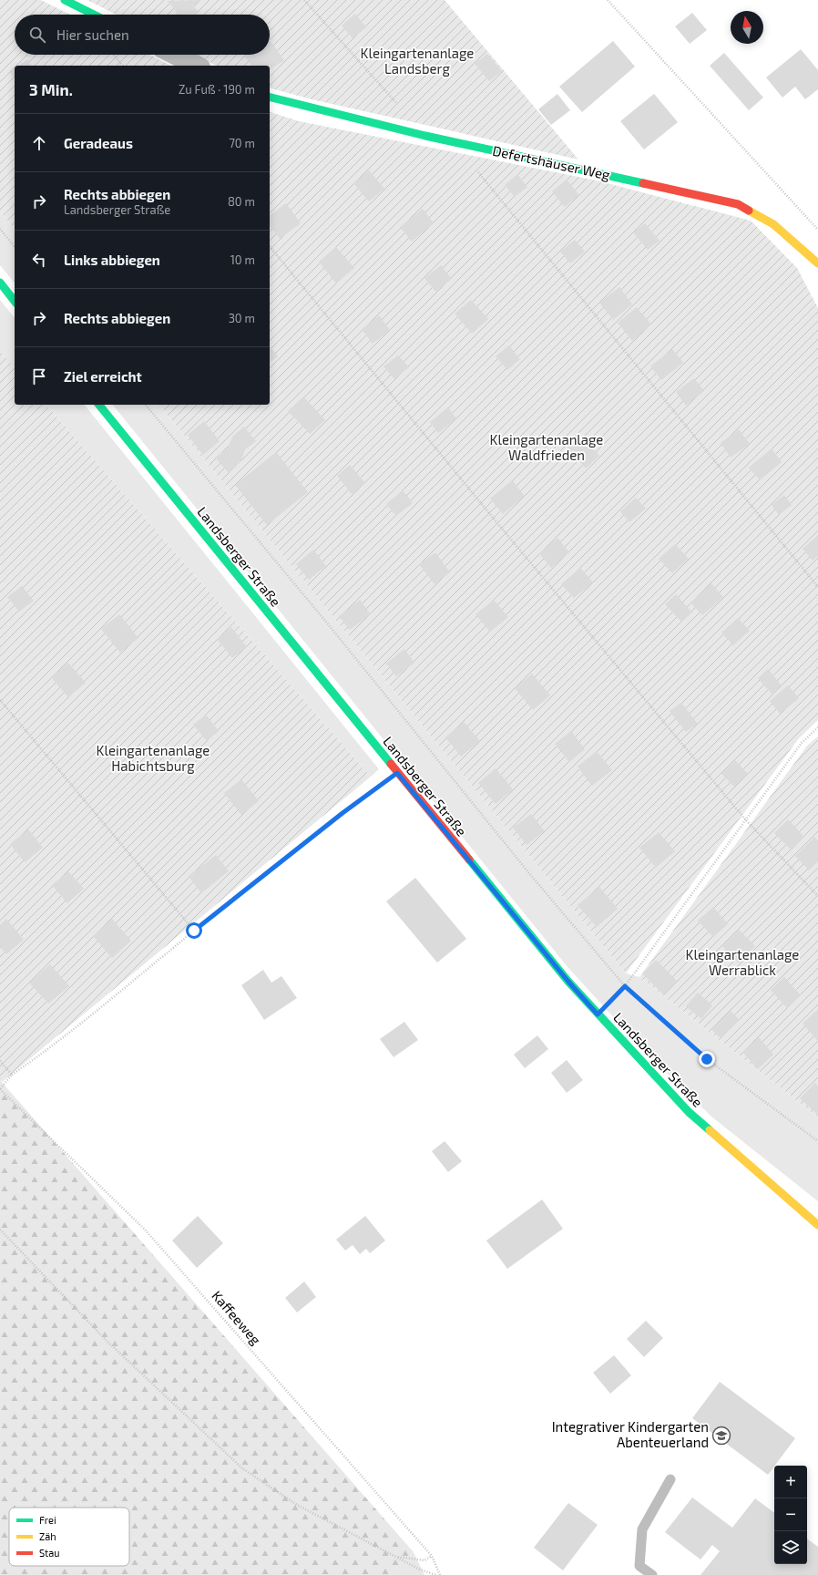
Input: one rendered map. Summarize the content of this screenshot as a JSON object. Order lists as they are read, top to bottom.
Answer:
{
  "streets": {
    "main road": ["Defertshäuser Weg", "Landsberger Straße"],
    "path": ["Kaffeeweg"]
  },
  "parks": [
    "Kleingartenanlage Landsberg",
    "Kleingartenanlage Waldfrieden",
    "Kleingartenanlage Habichtsburg",
    "Kleingartenanlage Werrablick"
  ],
  "places": {
    "school or university": ["Integrativer Kindergarten Abenteuerland"]
  },
  "legend": ["Frei", "Zäh", "Stau"],
  "north": "top",
  "page": {
    "search": "Hier suchen",
    "heading": ["3 Min.", "Zu Fuß · 190 m"],
    "list": [
      ["Geradeaus", "70 m"],
      ["Rechts abbiegen", "Landsberger Straße", "80 m"],
      ["Links abbiegen", "10 m"],
      ["Rechts abbiegen", "30 m"],
      "Ziel erreicht"
    ],
    "map_buttons": ["+", "−"]
  }
}
